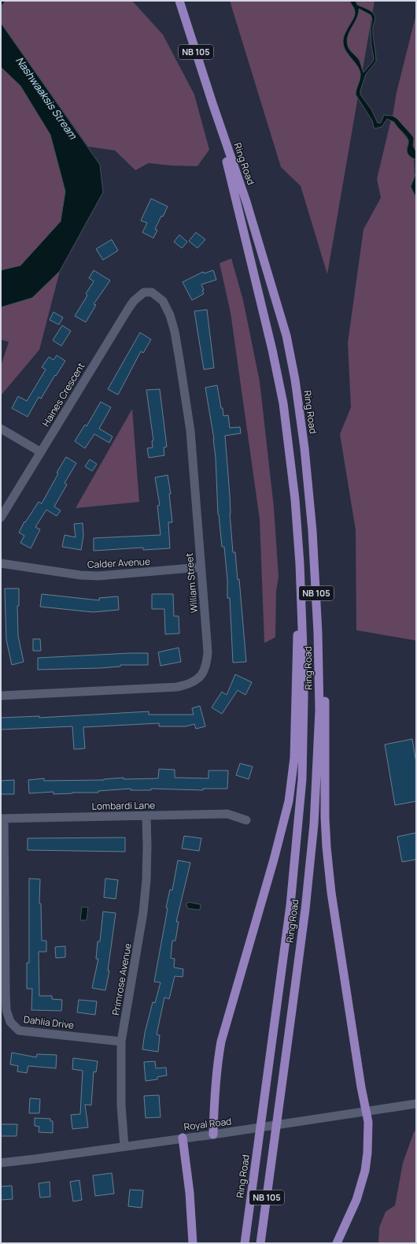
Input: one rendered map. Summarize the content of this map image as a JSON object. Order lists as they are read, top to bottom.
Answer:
{
  "streets": {
    "highway": ["NB 105", "Ring Road"],
    "street": [
      "Haines Crescent",
      "Calder Avenue",
      "William Street",
      "Lombardi Lane",
      "Primrose Avenue",
      "Dahlia Drive",
      "Royal Road"
    ]
  },
  "crossings": [
    ["Haines Crescent", "William Street"],
    ["Calder Avenue", "William Street"],
    ["Lombardi Lane", "Primrose Avenue"],
    ["Lombardi Lane", "Dahlia Drive"],
    ["Primrose Avenue", "Dahlia Drive"],
    ["Primrose Avenue", "Royal Road"]
  ],
  "water": ["Nashwaaksis Stream"]
}
